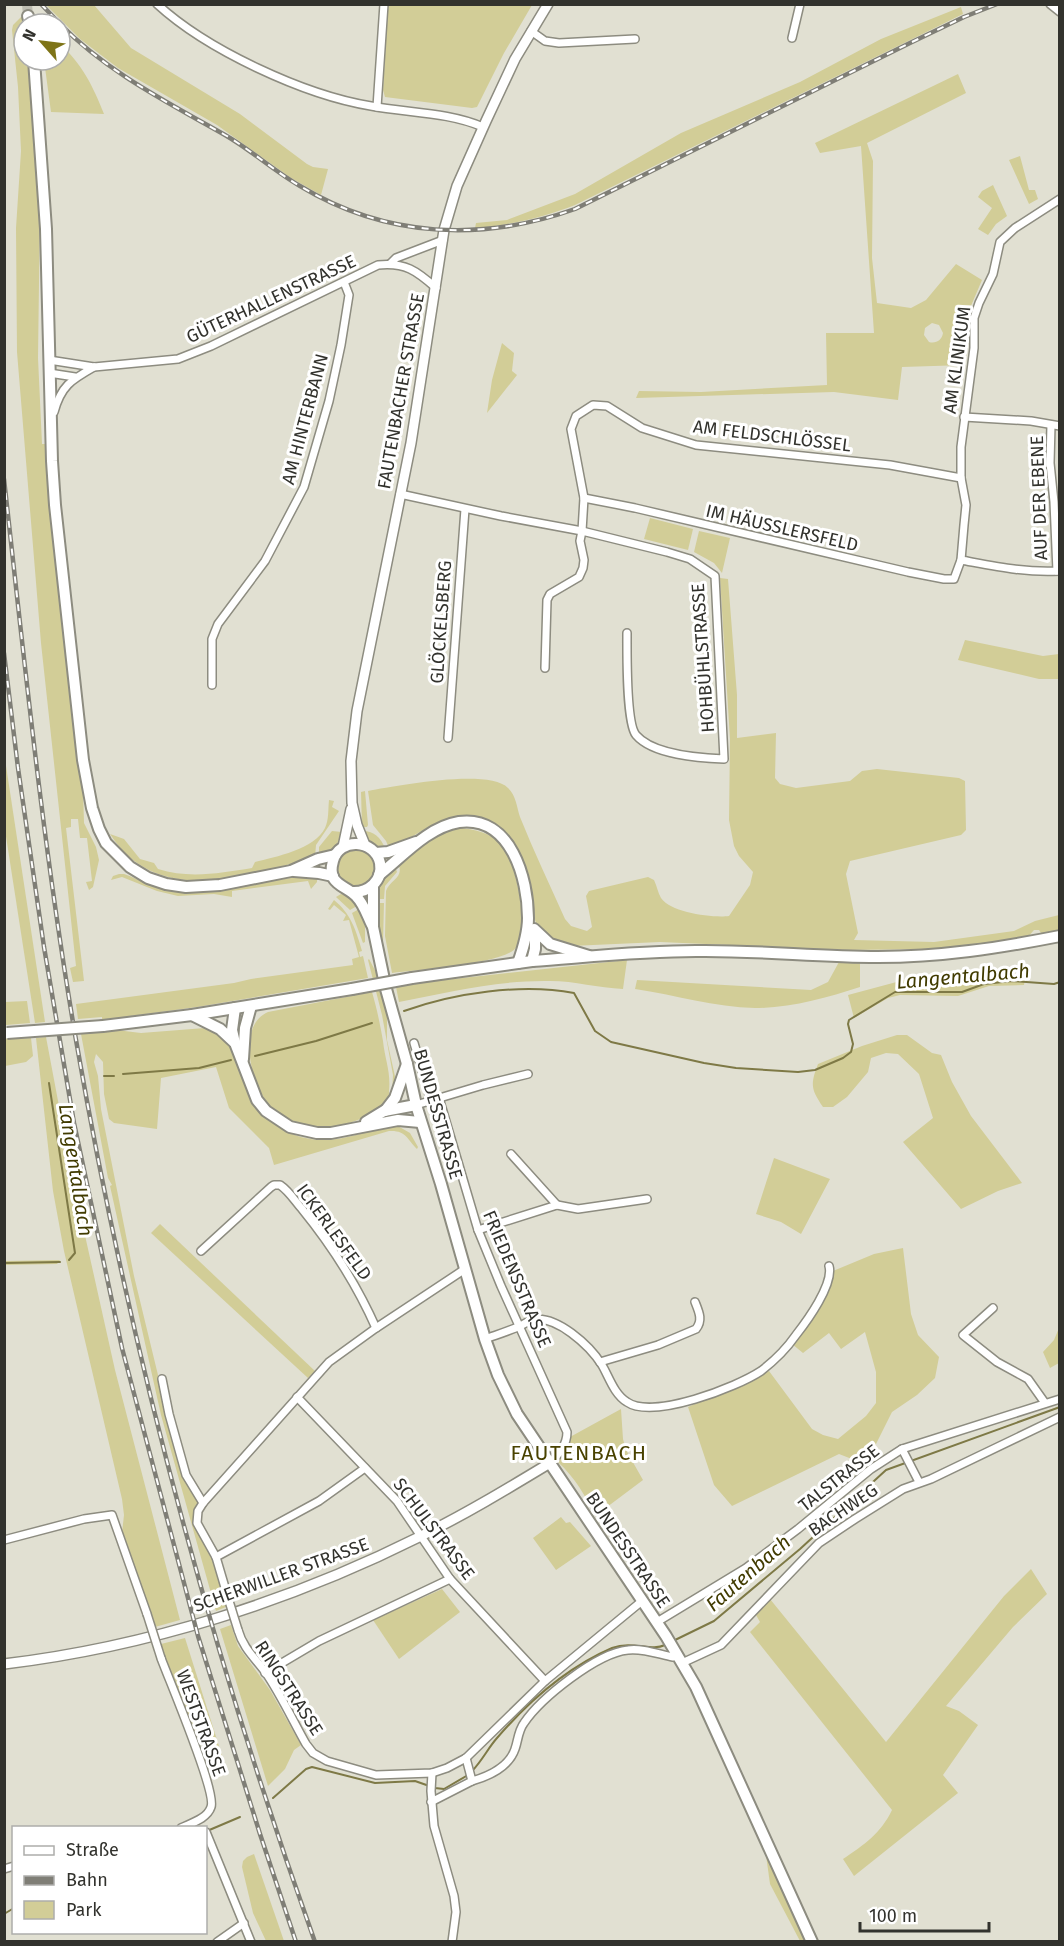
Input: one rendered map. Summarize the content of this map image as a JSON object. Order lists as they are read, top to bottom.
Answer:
{
  "streets": {
    "main road": ["BUNDESSTRASSE"],
    "street": [
      "GÜTERHALLENSTRASSE",
      "AM KLINIKUM",
      "FAUTENBACHER STRASSE",
      "AM HINTERBANN",
      "AM FELDSCHLÖSSEL",
      "AUF DER EBENE",
      "IM HÄUSSLERSFELD",
      "GLÖCKELSBERG",
      "HOHBÜHLSTRASSE",
      "ICKERLESFELD",
      "FRIEDENSSTRASSE",
      "TALSTRASSE",
      "BACHWEG",
      "SCHULSTRASSE",
      "SCHERWILLER STRASSE",
      "RINGSTRASSE",
      "WESTSTRASSE"
    ]
  },
  "crossings": [
    ["GÜTERHALLENSTRASSE", "FAUTENBACHER STRASSE"],
    ["GÜTERHALLENSTRASSE", "AM HINTERBANN"],
    ["AM KLINIKUM", "AM FELDSCHLÖSSEL"],
    ["AM KLINIKUM", "AUF DER EBENE"],
    ["AM KLINIKUM", "IM HÄUSSLERSFELD"],
    ["FAUTENBACHER STRASSE", "HOHBÜHLSTRASSE"],
    ["AM FELDSCHLÖSSEL", "IM HÄUSSLERSFELD"],
    ["AM FELDSCHLÖSSEL", "HOHBÜHLSTRASSE"],
    ["GLÖCKELSBERG", "HOHBÜHLSTRASSE"],
    ["BUNDESSTRASSE", "FRIEDENSSTRASSE"],
    ["BUNDESSTRASSE", "TALSTRASSE"],
    ["BUNDESSTRASSE", "BACHWEG"],
    ["BUNDESSTRASSE", "SCHERWILLER STRASSE"],
    ["BUNDESSTRASSE", "RINGSTRASSE"],
    ["FRIEDENSSTRASSE", "SCHERWILLER STRASSE"],
    ["SCHULSTRASSE", "SCHERWILLER STRASSE"],
    ["SCHULSTRASSE", "RINGSTRASSE"]
  ],
  "districts": ["FAUTENBACH"],
  "water": ["Langentalbach", "Fautenbach"],
  "legend": ["Straße", "Bahn", "Park"],
  "scale_bar": "100 m",
  "north": "top left"
}
